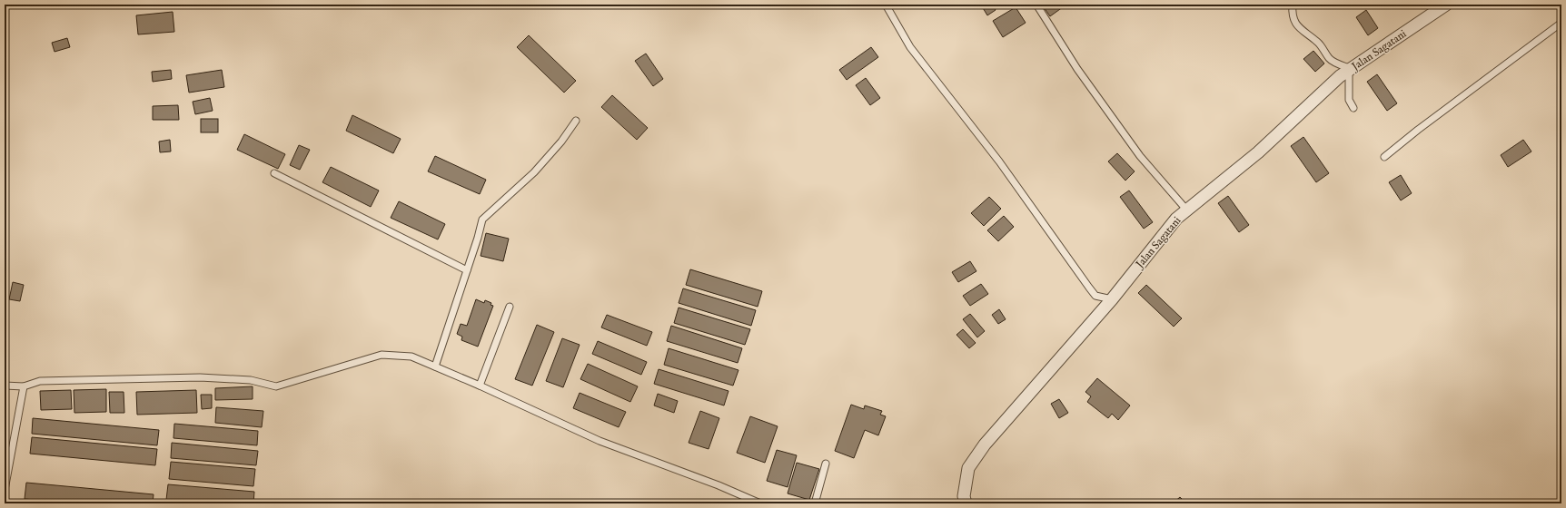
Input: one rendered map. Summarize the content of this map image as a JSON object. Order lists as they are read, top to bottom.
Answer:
{
  "streets": {
    "street": ["Jalan Sagatani"]
  }
}
